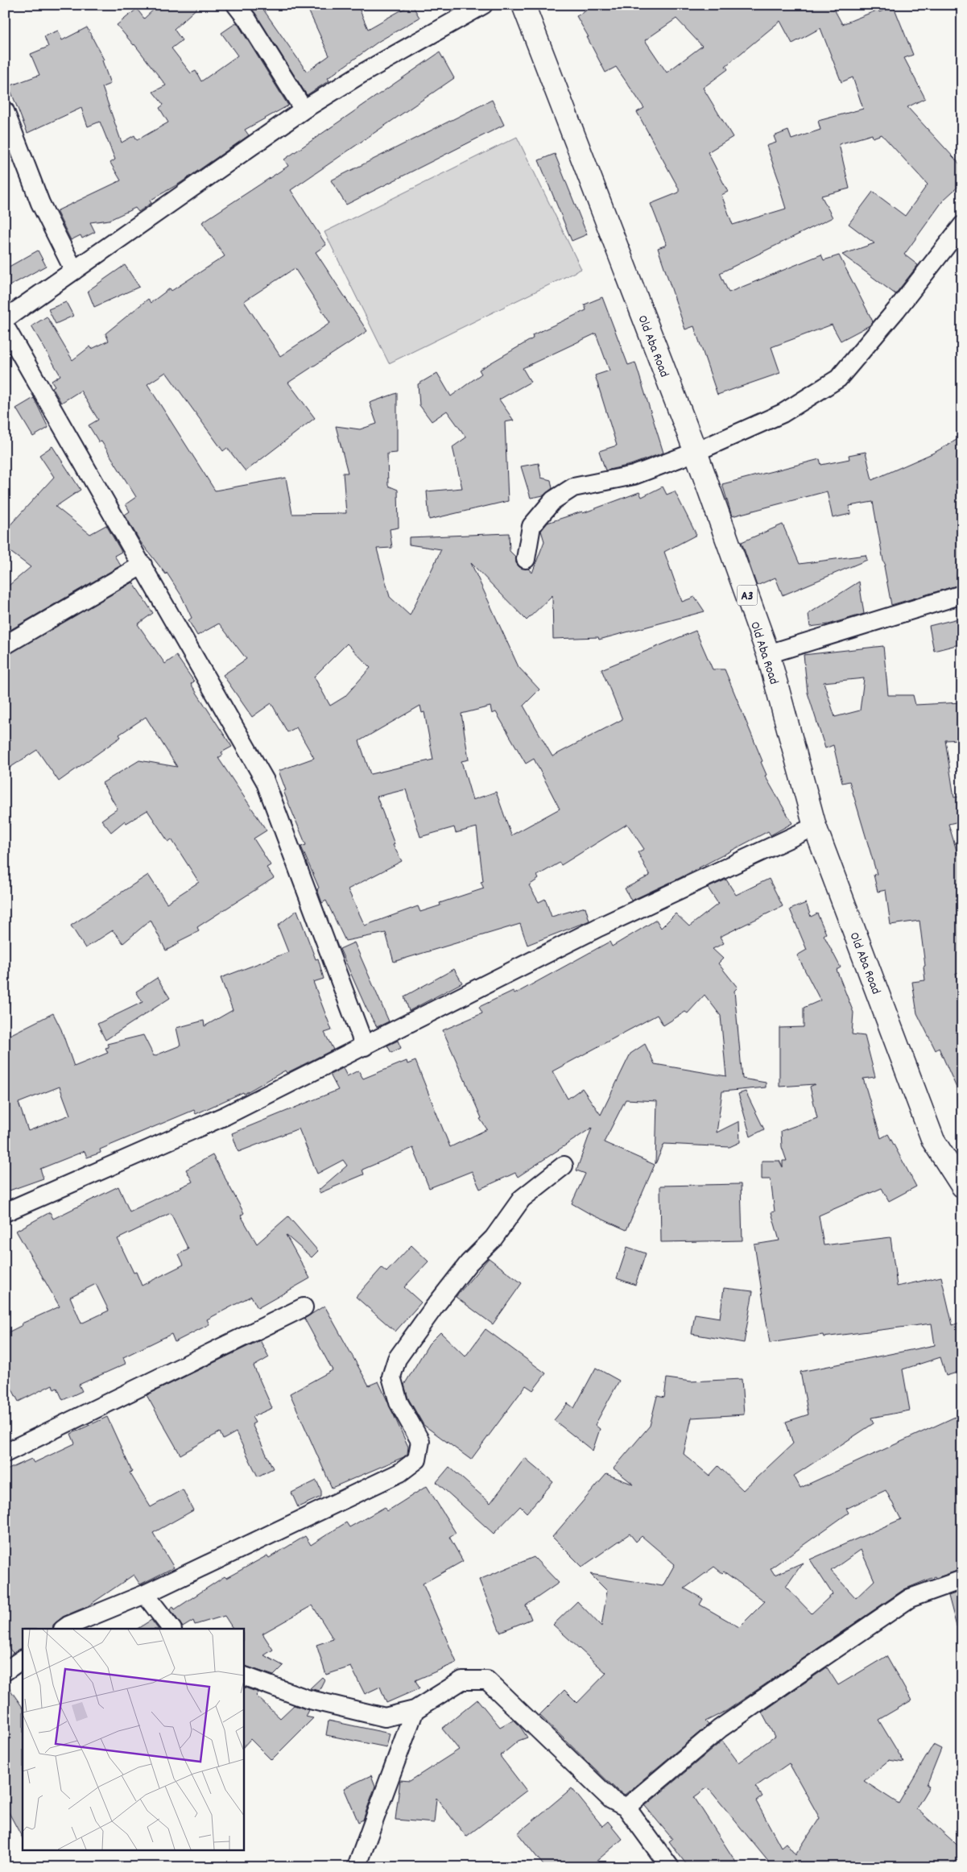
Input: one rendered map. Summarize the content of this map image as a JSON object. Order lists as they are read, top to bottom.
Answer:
{
  "streets": {
    "main road": ["Old Aba Road", "A3"]
  }
}
